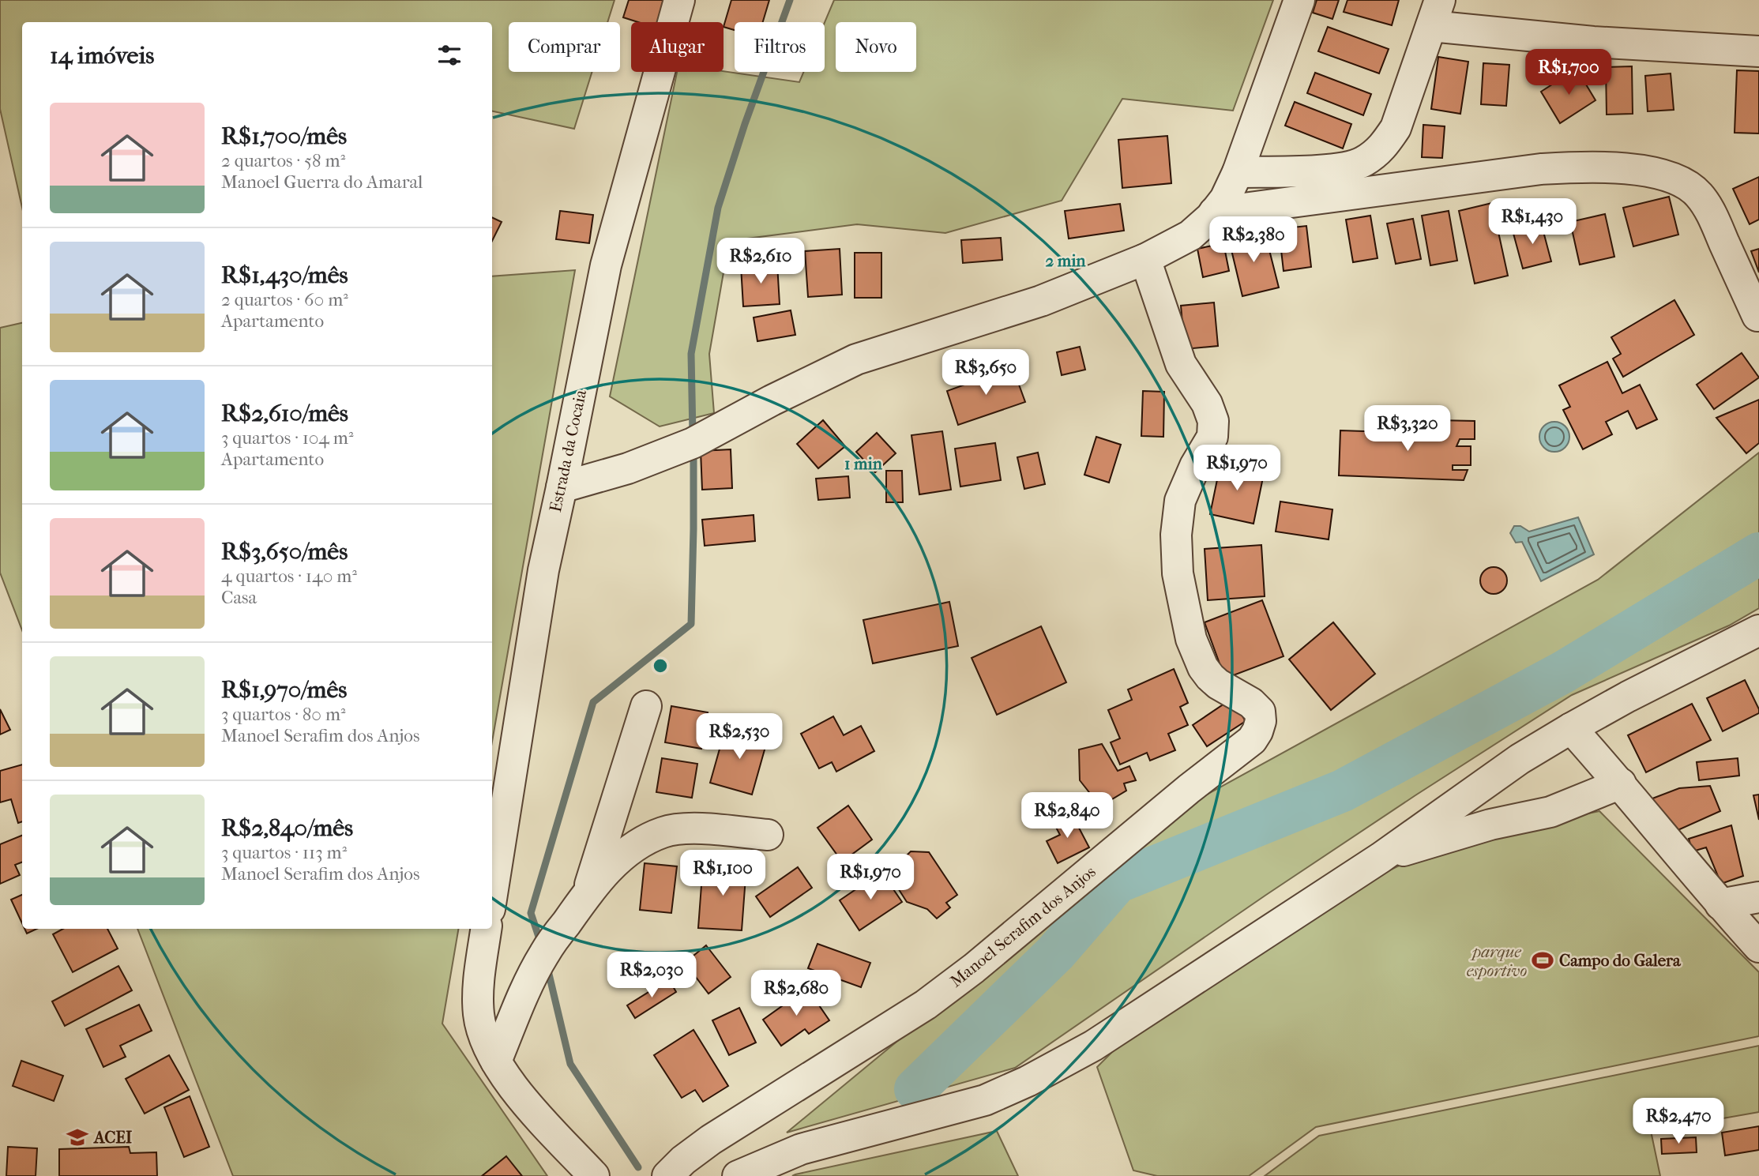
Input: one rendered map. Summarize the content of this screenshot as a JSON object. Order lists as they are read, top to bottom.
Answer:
{
  "streets": {
    "street": ["Estrada da Cocaia", "Manoel Serafim dos Anjos"]
  },
  "parks": ["parque esportivo"],
  "places": {
    "sports": ["Campo do Galera"],
    "school or university": ["ACEI"]
  },
  "page": {
    "chip": [
      "Comprar",
      "Alugar",
      "Filtros",
      "Novo"
    ],
    "heading": "14 imóveis",
    "price": [
      "R$1,700",
      "R$1,430",
      "R$2,380",
      "R$2,610",
      "R$3,650",
      "R$3,320",
      "R$1,970",
      "R$2,530",
      "R$2,840",
      "R$1,100",
      "R$1,970",
      "R$2,030",
      "R$2,680",
      "R$2,470"
    ],
    "list": [
      {
        "name": "R$1,700/mês",
        "note": "2 quartos · 58 m² · Manoel Guerra do Amaral"
      },
      {
        "name": "R$1,430/mês",
        "note": "2 quartos · 60 m² · Apartamento"
      },
      {
        "name": "R$2,610/mês",
        "note": "3 quartos · 104 m² · Apartamento"
      },
      {
        "name": "R$3,650/mês",
        "note": "4 quartos · 140 m² · Casa"
      },
      {
        "name": "R$1,970/mês",
        "note": "3 quartos · 80 m² · Manoel Serafim dos Anjos"
      },
      {
        "name": "R$2,840/mês",
        "note": "3 quartos · 113 m² · Manoel Serafim dos Anjos"
      }
    ]
  },
  "rings": ["2 min", "1 min"]
}
